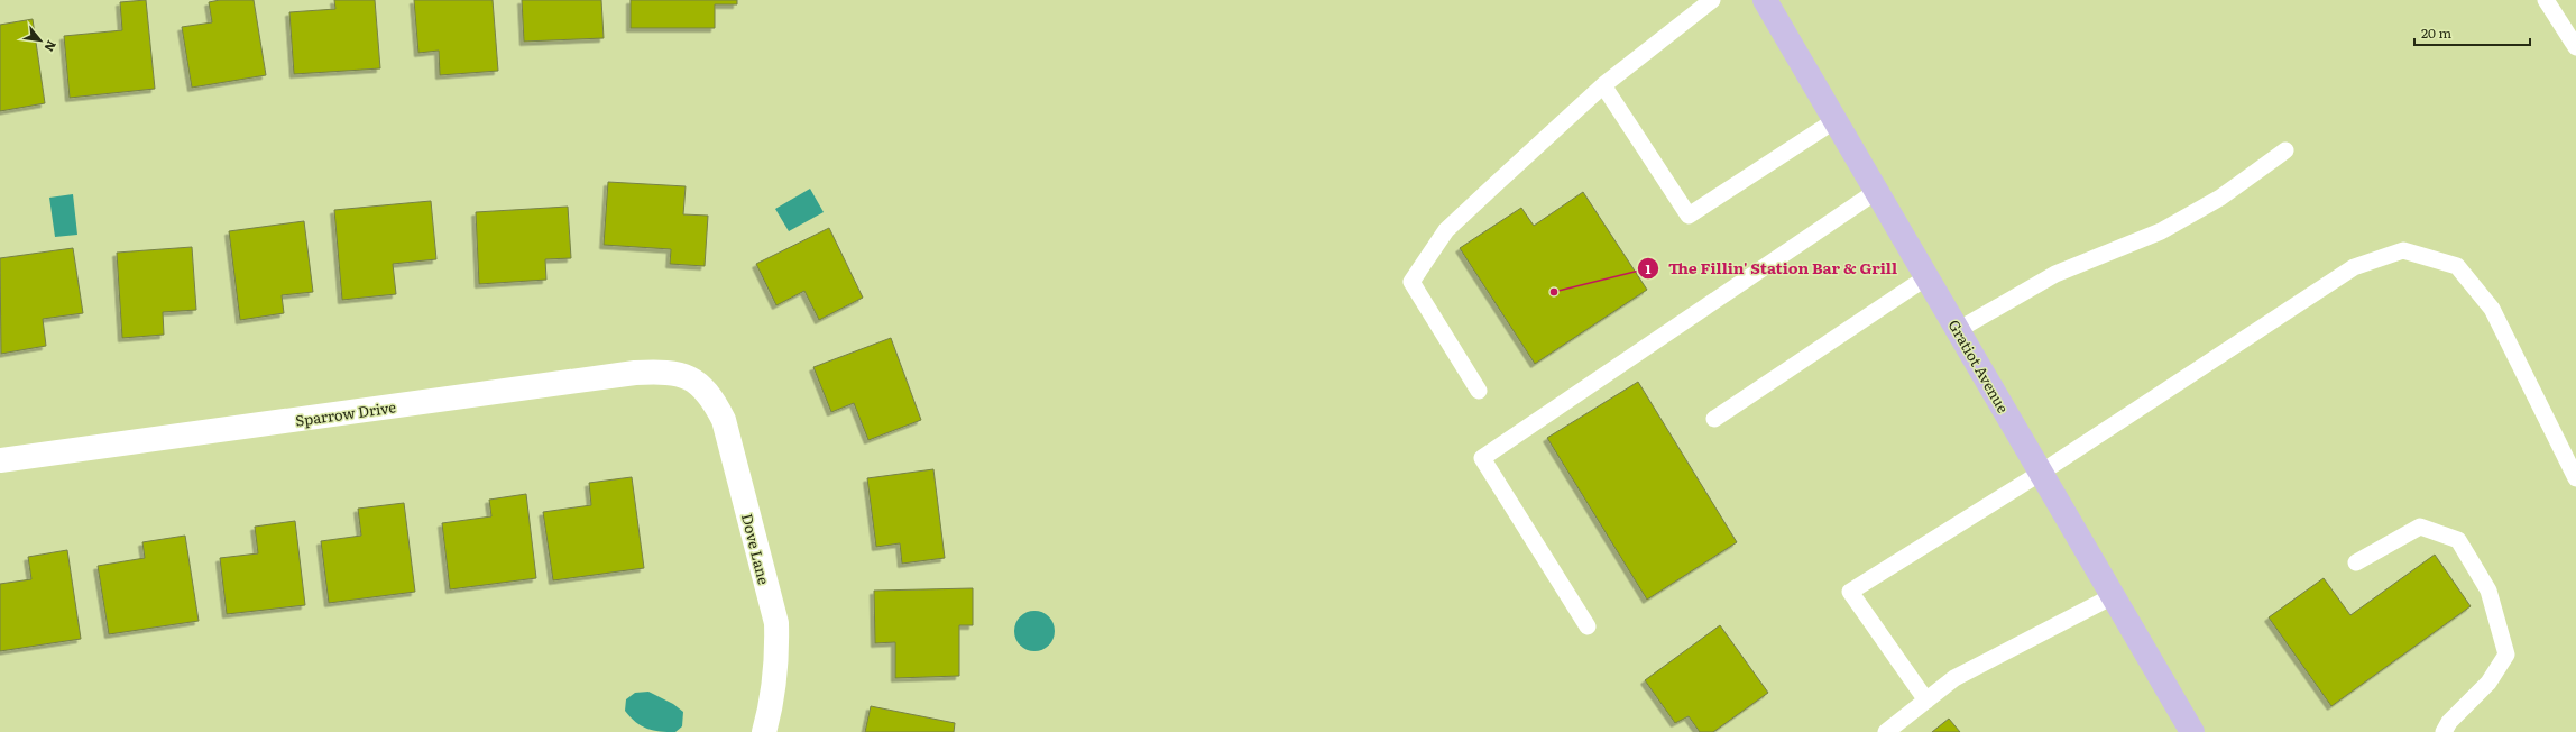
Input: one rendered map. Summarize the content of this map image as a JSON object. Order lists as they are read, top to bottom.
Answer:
{
  "streets": {
    "main road": ["Gratiot Avenue"],
    "street": ["Sparrow Drive", "Dove Lane"]
  },
  "crossings": [
    ["Sparrow Drive", "Dove Lane"]
  ],
  "places": ["The Fillin' Station Bar & Grill"],
  "scale_bar": "20 m",
  "north": "bottom right"
}
